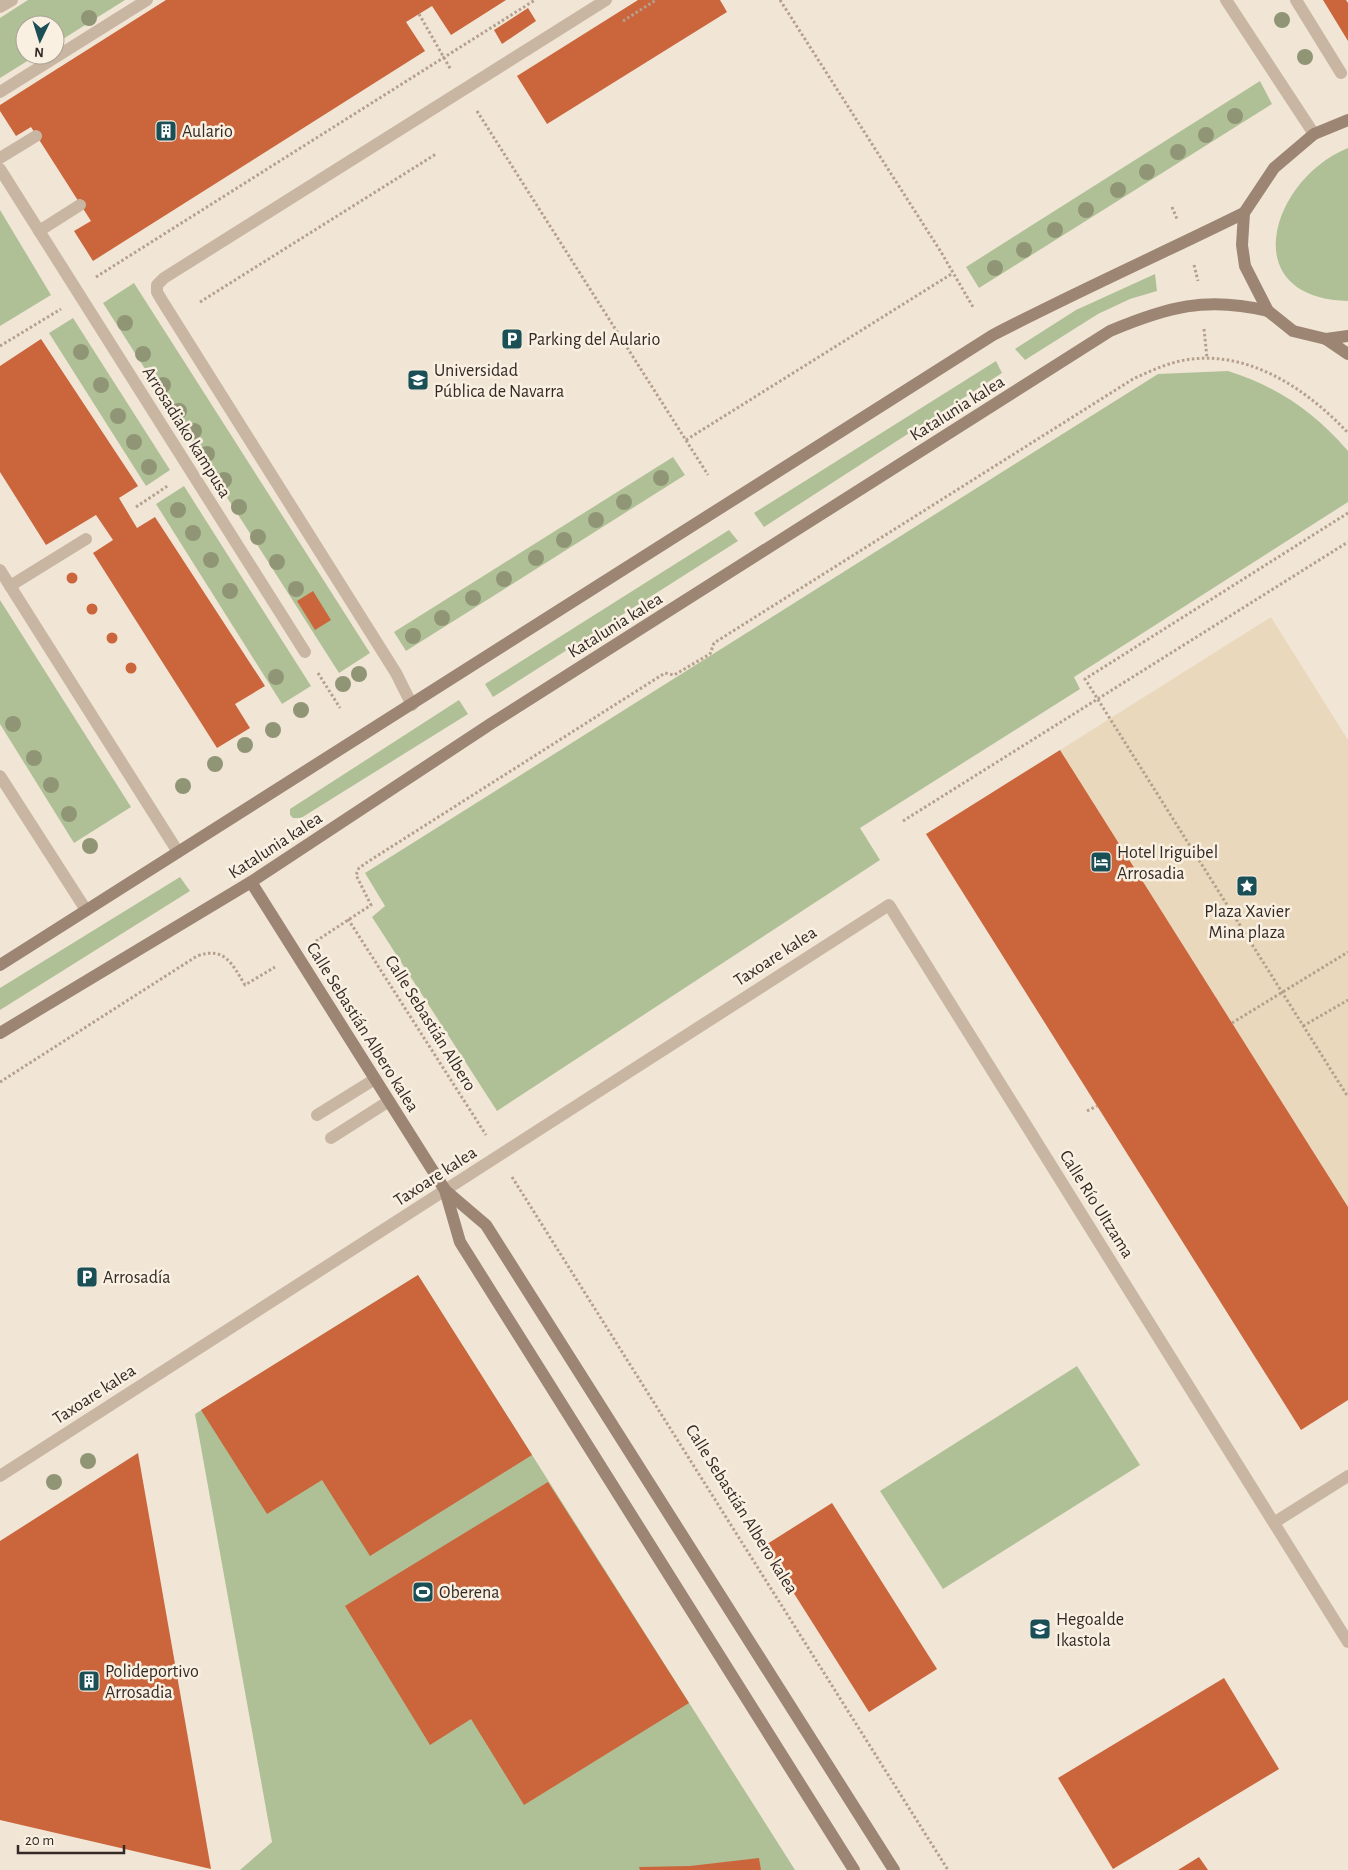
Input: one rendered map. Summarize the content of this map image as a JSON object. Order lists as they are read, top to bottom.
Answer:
{
  "streets": {
    "street": [
      "Katalunia kalea",
      "Arrosadiako kampusa",
      "Taxoare kalea",
      "Calle Sebastián Albero kalea",
      "Calle Río Ultzama"
    ],
    "path": ["Calle Sebastián Albero"]
  },
  "crossings": [
    ["Katalunia kalea", "Calle Sebastián Albero kalea"],
    ["Taxoare kalea", "Calle Sebastián Albero kalea"],
    ["Taxoare kalea", "Calle Río Ultzama"]
  ],
  "places": {
    "building": ["Aulario", "Polideportivo Arrosadia"],
    "parking": ["Parking del Aulario", "Arrosadía"],
    "school or university": ["Universidad Pública de Navarra", "Hegoalde Ikastola"],
    "hotel": ["Hotel Iriguibel Arrosadia"],
    "place": ["Plaza Xavier Mina plaza"],
    "sports": ["Oberena"]
  },
  "scale_bar": "20 m",
  "north": "bottom"
}
